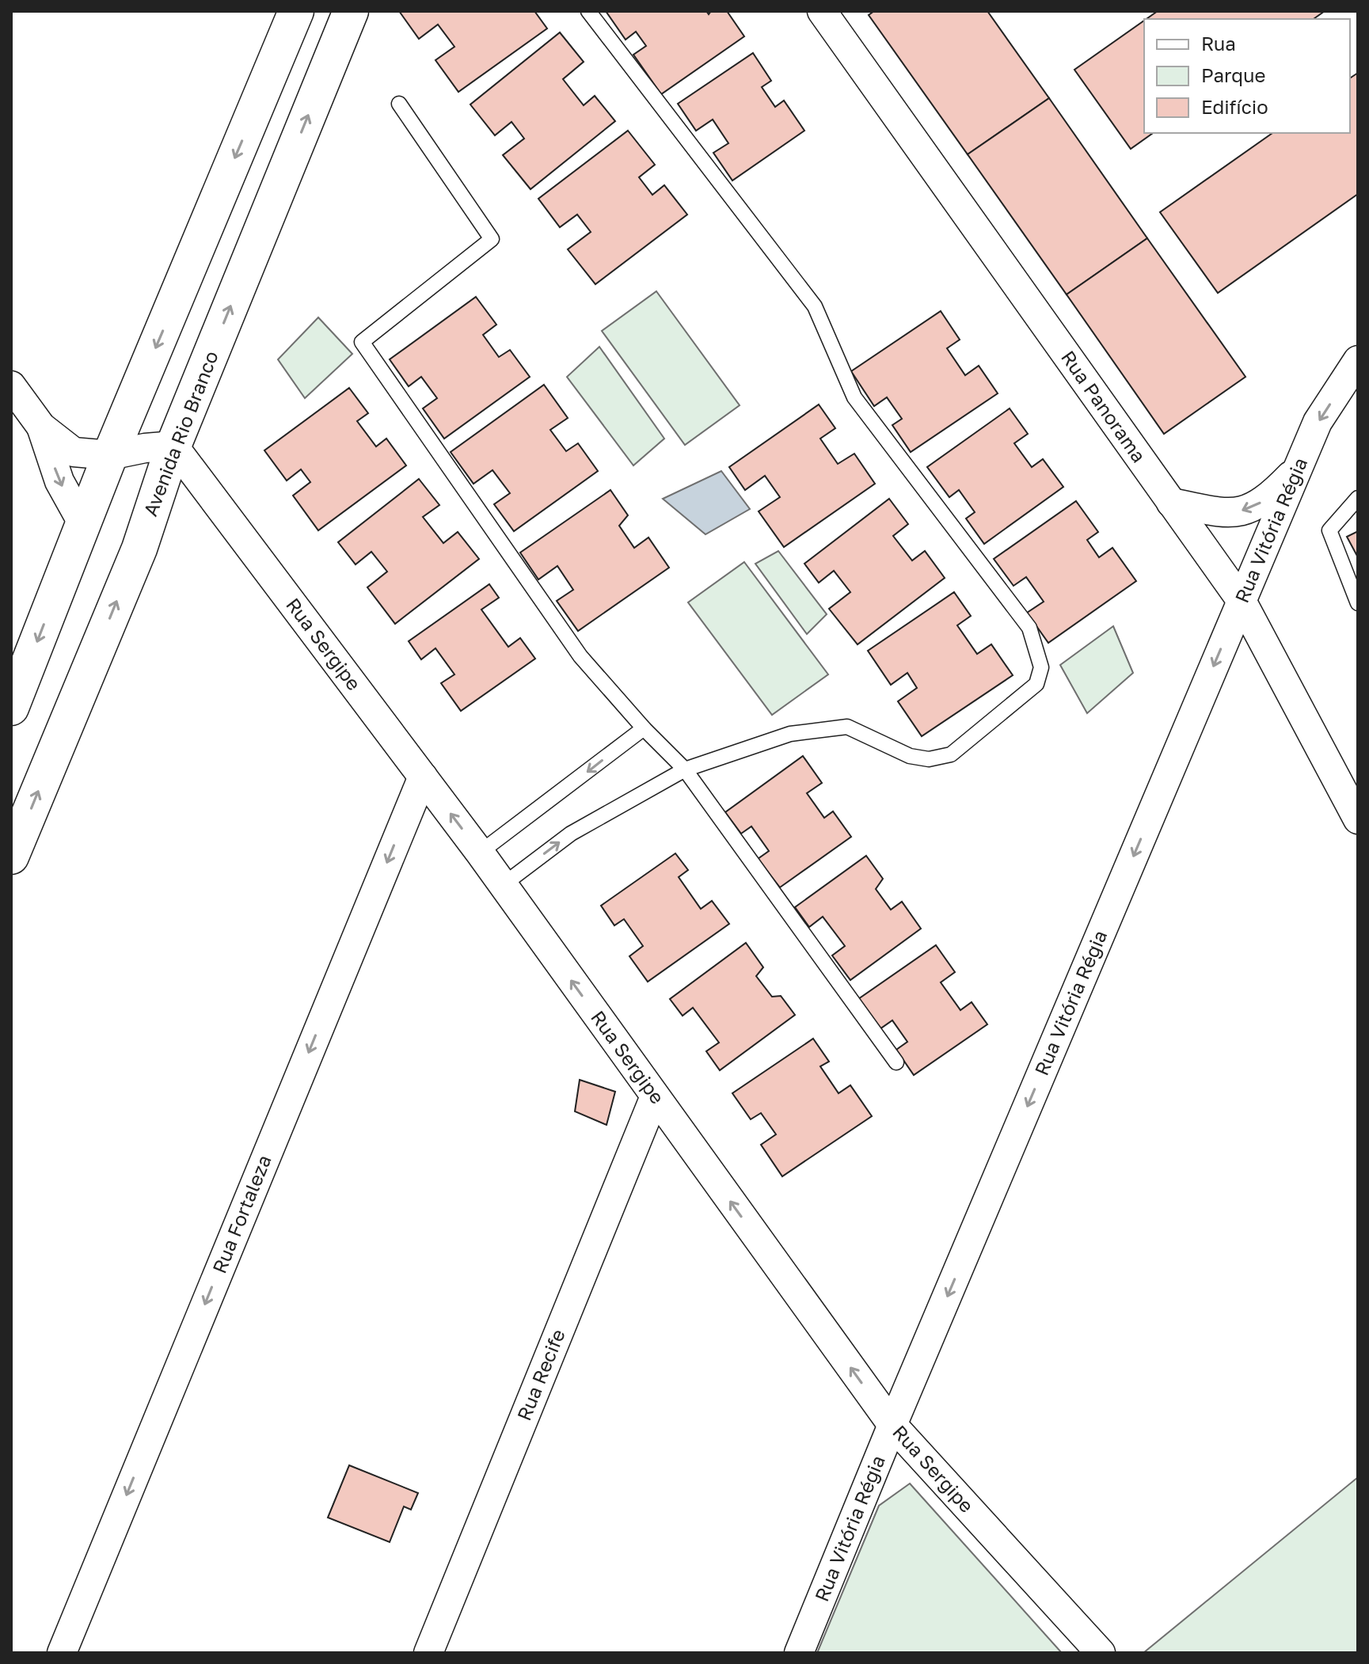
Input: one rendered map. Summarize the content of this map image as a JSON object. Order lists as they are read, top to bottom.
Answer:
{
  "streets": {
    "street": [
      "Rua Panorama",
      "Avenida Rio Branco",
      "Rua Vitória Régia",
      "Rua Sergipe",
      "Rua Fortaleza",
      "Rua Recife"
    ]
  },
  "crossings": [
    ["Rua Panorama", "Rua Vitória Régia"],
    ["Avenida Rio Branco", "Rua Sergipe"],
    ["Rua Vitória Régia", "Rua Sergipe"],
    ["Rua Sergipe", "Rua Fortaleza"],
    ["Rua Sergipe", "Rua Recife"]
  ],
  "one_way": ["Rua Vitória Régia", "Rua Sergipe", "Rua Fortaleza"],
  "legend": ["Rua", "Parque", "Edifício"]
}
